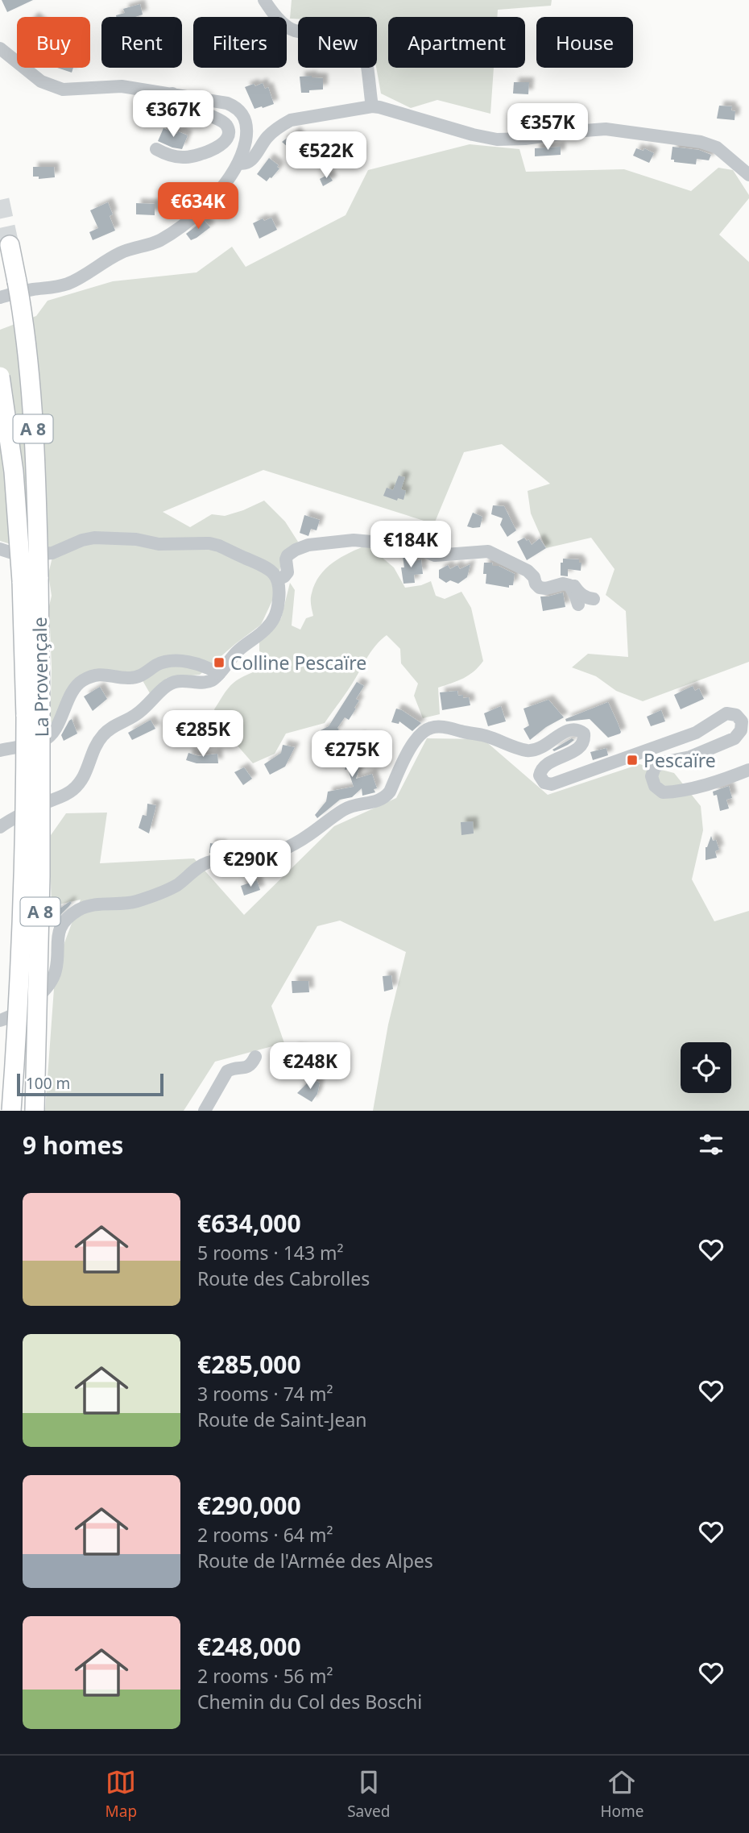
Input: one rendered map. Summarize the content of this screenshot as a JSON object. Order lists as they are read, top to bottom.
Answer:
{
  "streets": {
    "highway": ["A 8", "La Provençale"]
  },
  "places": {
    "transit": ["Colline Pescaïre", "Pescaïre"]
  },
  "scale_bar": "100 m",
  "page": {
    "chip": [
      "Buy",
      "Rent",
      "Filters",
      "New",
      "Apartment",
      "House"
    ],
    "price": [
      "€367K",
      "€357K",
      "€522K",
      "€634K",
      "€184K",
      "€285K",
      "€275K",
      "€290K",
      "€248K"
    ],
    "scale": "100 m",
    "heading": "9 homes",
    "list": [
      {
        "name": "€634,000",
        "note": "5 rooms · 143 m² · Route des Cabrolles"
      },
      {
        "name": "€285,000",
        "note": "3 rooms · 74 m² · Route de Saint-Jean"
      },
      {
        "name": "€290,000",
        "note": "2 rooms · 64 m² · Route de l'Armée des Alpes"
      },
      {
        "name": "€248,000",
        "note": "2 rooms · 56 m² · Chemin du Col des Boschi"
      }
    ],
    "tabs": ["Map", "Saved", "Home"]
  }
}
